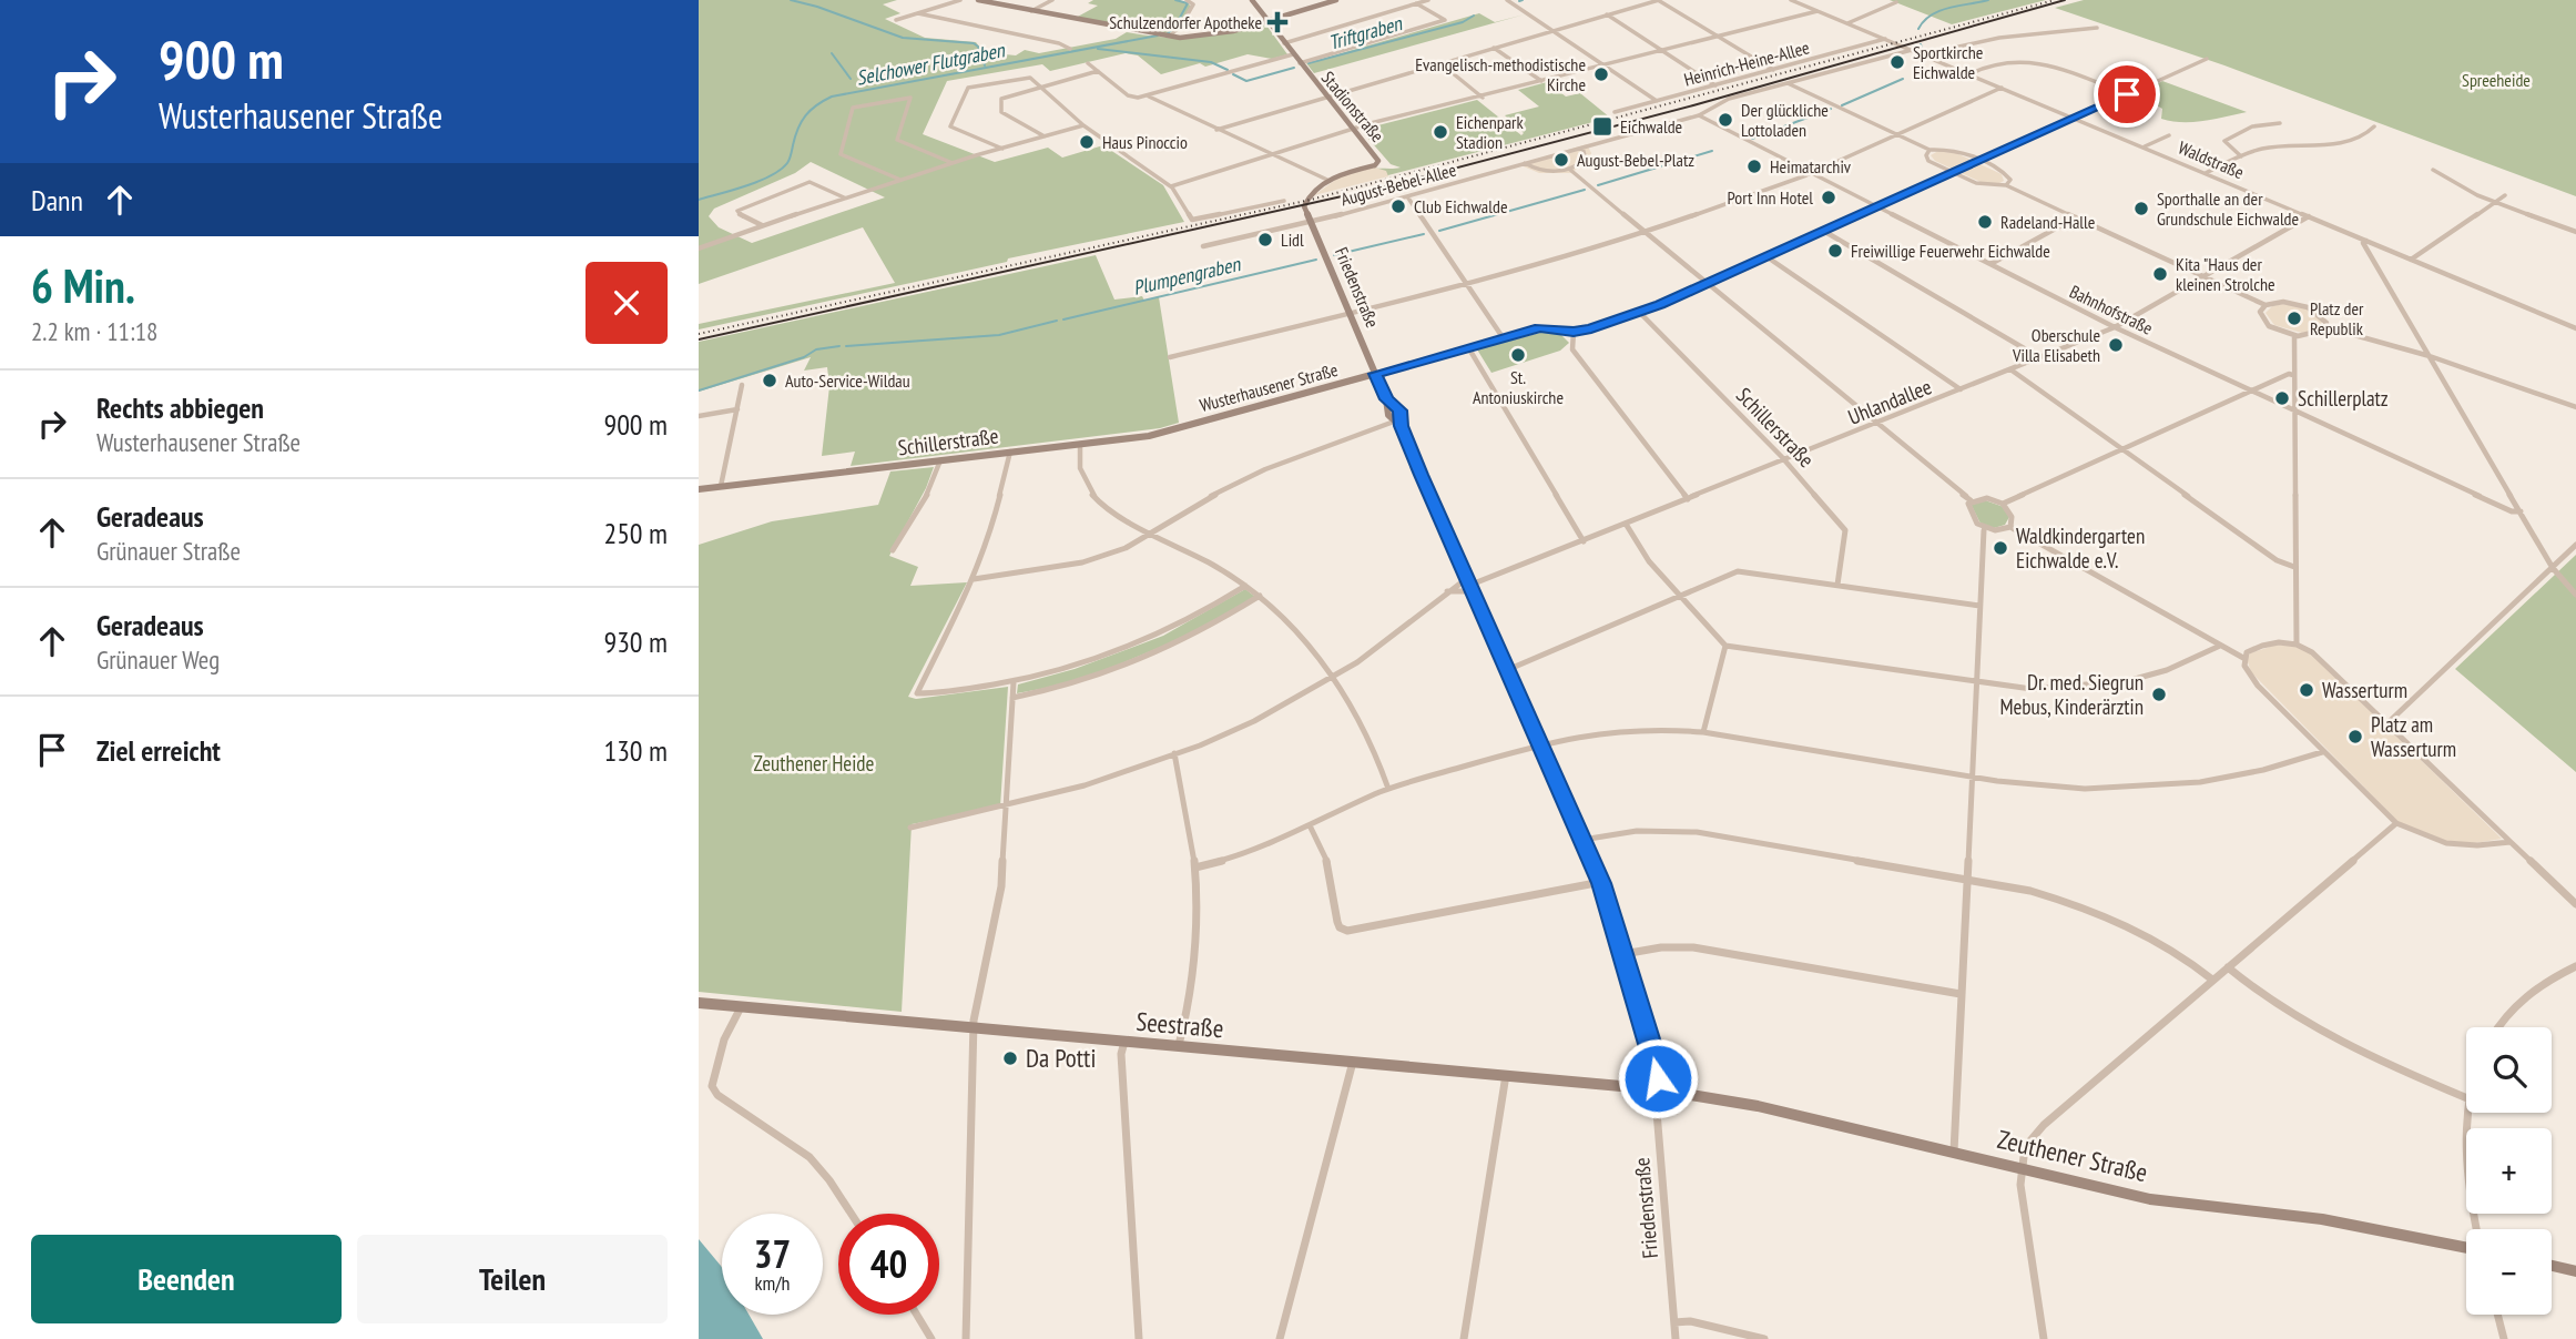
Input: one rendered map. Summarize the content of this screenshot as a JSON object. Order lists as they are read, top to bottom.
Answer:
{
  "streets": {
    "street": [
      "Heinrich-Heine-Allee",
      "Stadionstraße",
      "Waldstraße",
      "August-Bebel-Allee",
      "Friedenstraße",
      "Bahnhofstraße",
      "Wusterhausener Straße",
      "Uhlandallee",
      "Schillerstraße",
      "Seestraße",
      "Zeuthener Straße"
    ]
  },
  "crossings": [
    ["Heinrich-Heine-Allee", "Waldstraße"],
    ["Stadionstraße", "Friedenstraße"],
    ["Waldstraße", "August-Bebel-Allee"],
    ["Waldstraße", "Uhlandallee"],
    ["August-Bebel-Allee", "Friedenstraße"],
    ["August-Bebel-Allee", "Bahnhofstraße"],
    ["Friedenstraße", "Wusterhausener Straße"],
    ["Friedenstraße", "Uhlandallee"],
    ["Friedenstraße", "Seestraße"],
    ["Friedenstraße", "Zeuthener Straße"],
    ["Bahnhofstraße", "Uhlandallee"],
    ["Wusterhausener Straße", "Schillerstraße"],
    ["Uhlandallee", "Schillerstraße"],
    ["Seestraße", "Zeuthener Straße"]
  ],
  "water": ["Triftgraben", "Selchower Flutgraben", "Plumpengraben"],
  "parks": ["Spreeheide", "Zeuthener Heide"],
  "places": {
    "health": ["Schulzendorfer Apotheke"],
    "other": [
      "Sportkirche Eichwalde",
      "Evangelisch-methodistische Kirche",
      "Der glückliche Lottoladen",
      "Eichenpark Stadion",
      "Haus Pinoccio",
      "August-Bebel-Platz",
      "Heimatarchiv",
      "Port Inn Hotel",
      "Club Eichwalde",
      "Sporthalle an der Grundschule Eichwalde",
      "Radeland-Halle",
      "Lidl",
      "Freiwillige Feuerwehr Eichwalde",
      "Kita \"Haus der kleinen Strolche",
      "Platz der Republik",
      "Oberschule Villa Elisabeth",
      "St. Antoniuskirche",
      "Auto-Service-Wildau",
      "Schillerplatz",
      "Waldkindergarten Eichwalde e.V.",
      "Wasserturm",
      "Dr. med. Siegrun Mebus, Kinderärztin",
      "Platz am Wasserturm",
      "Da Potti"
    ],
    "transit": ["Eichwalde"]
  },
  "page": {
    "turn": ["900 m", "Wusterhausener Straße"],
    "then": "Dann",
    "heading": ["6 Min.", "2.2 km · 11:18"],
    "list": [
      {
        "name": "Rechts abbiegen",
        "note": "Wusterhausener Straße",
        "value": "900 m"
      },
      {
        "name": "Geradeaus",
        "note": "Grünauer Straße",
        "value": "250 m"
      },
      {
        "name": "Geradeaus",
        "note": "Grünauer Weg",
        "value": "930 m"
      },
      {
        "name": "Ziel erreicht",
        "value": "130 m"
      }
    ],
    "map_buttons": ["+", "−"],
    "speed": "37 km/h",
    "limit": "40",
    "buttons": ["Beenden", "Teilen"]
  }
}
